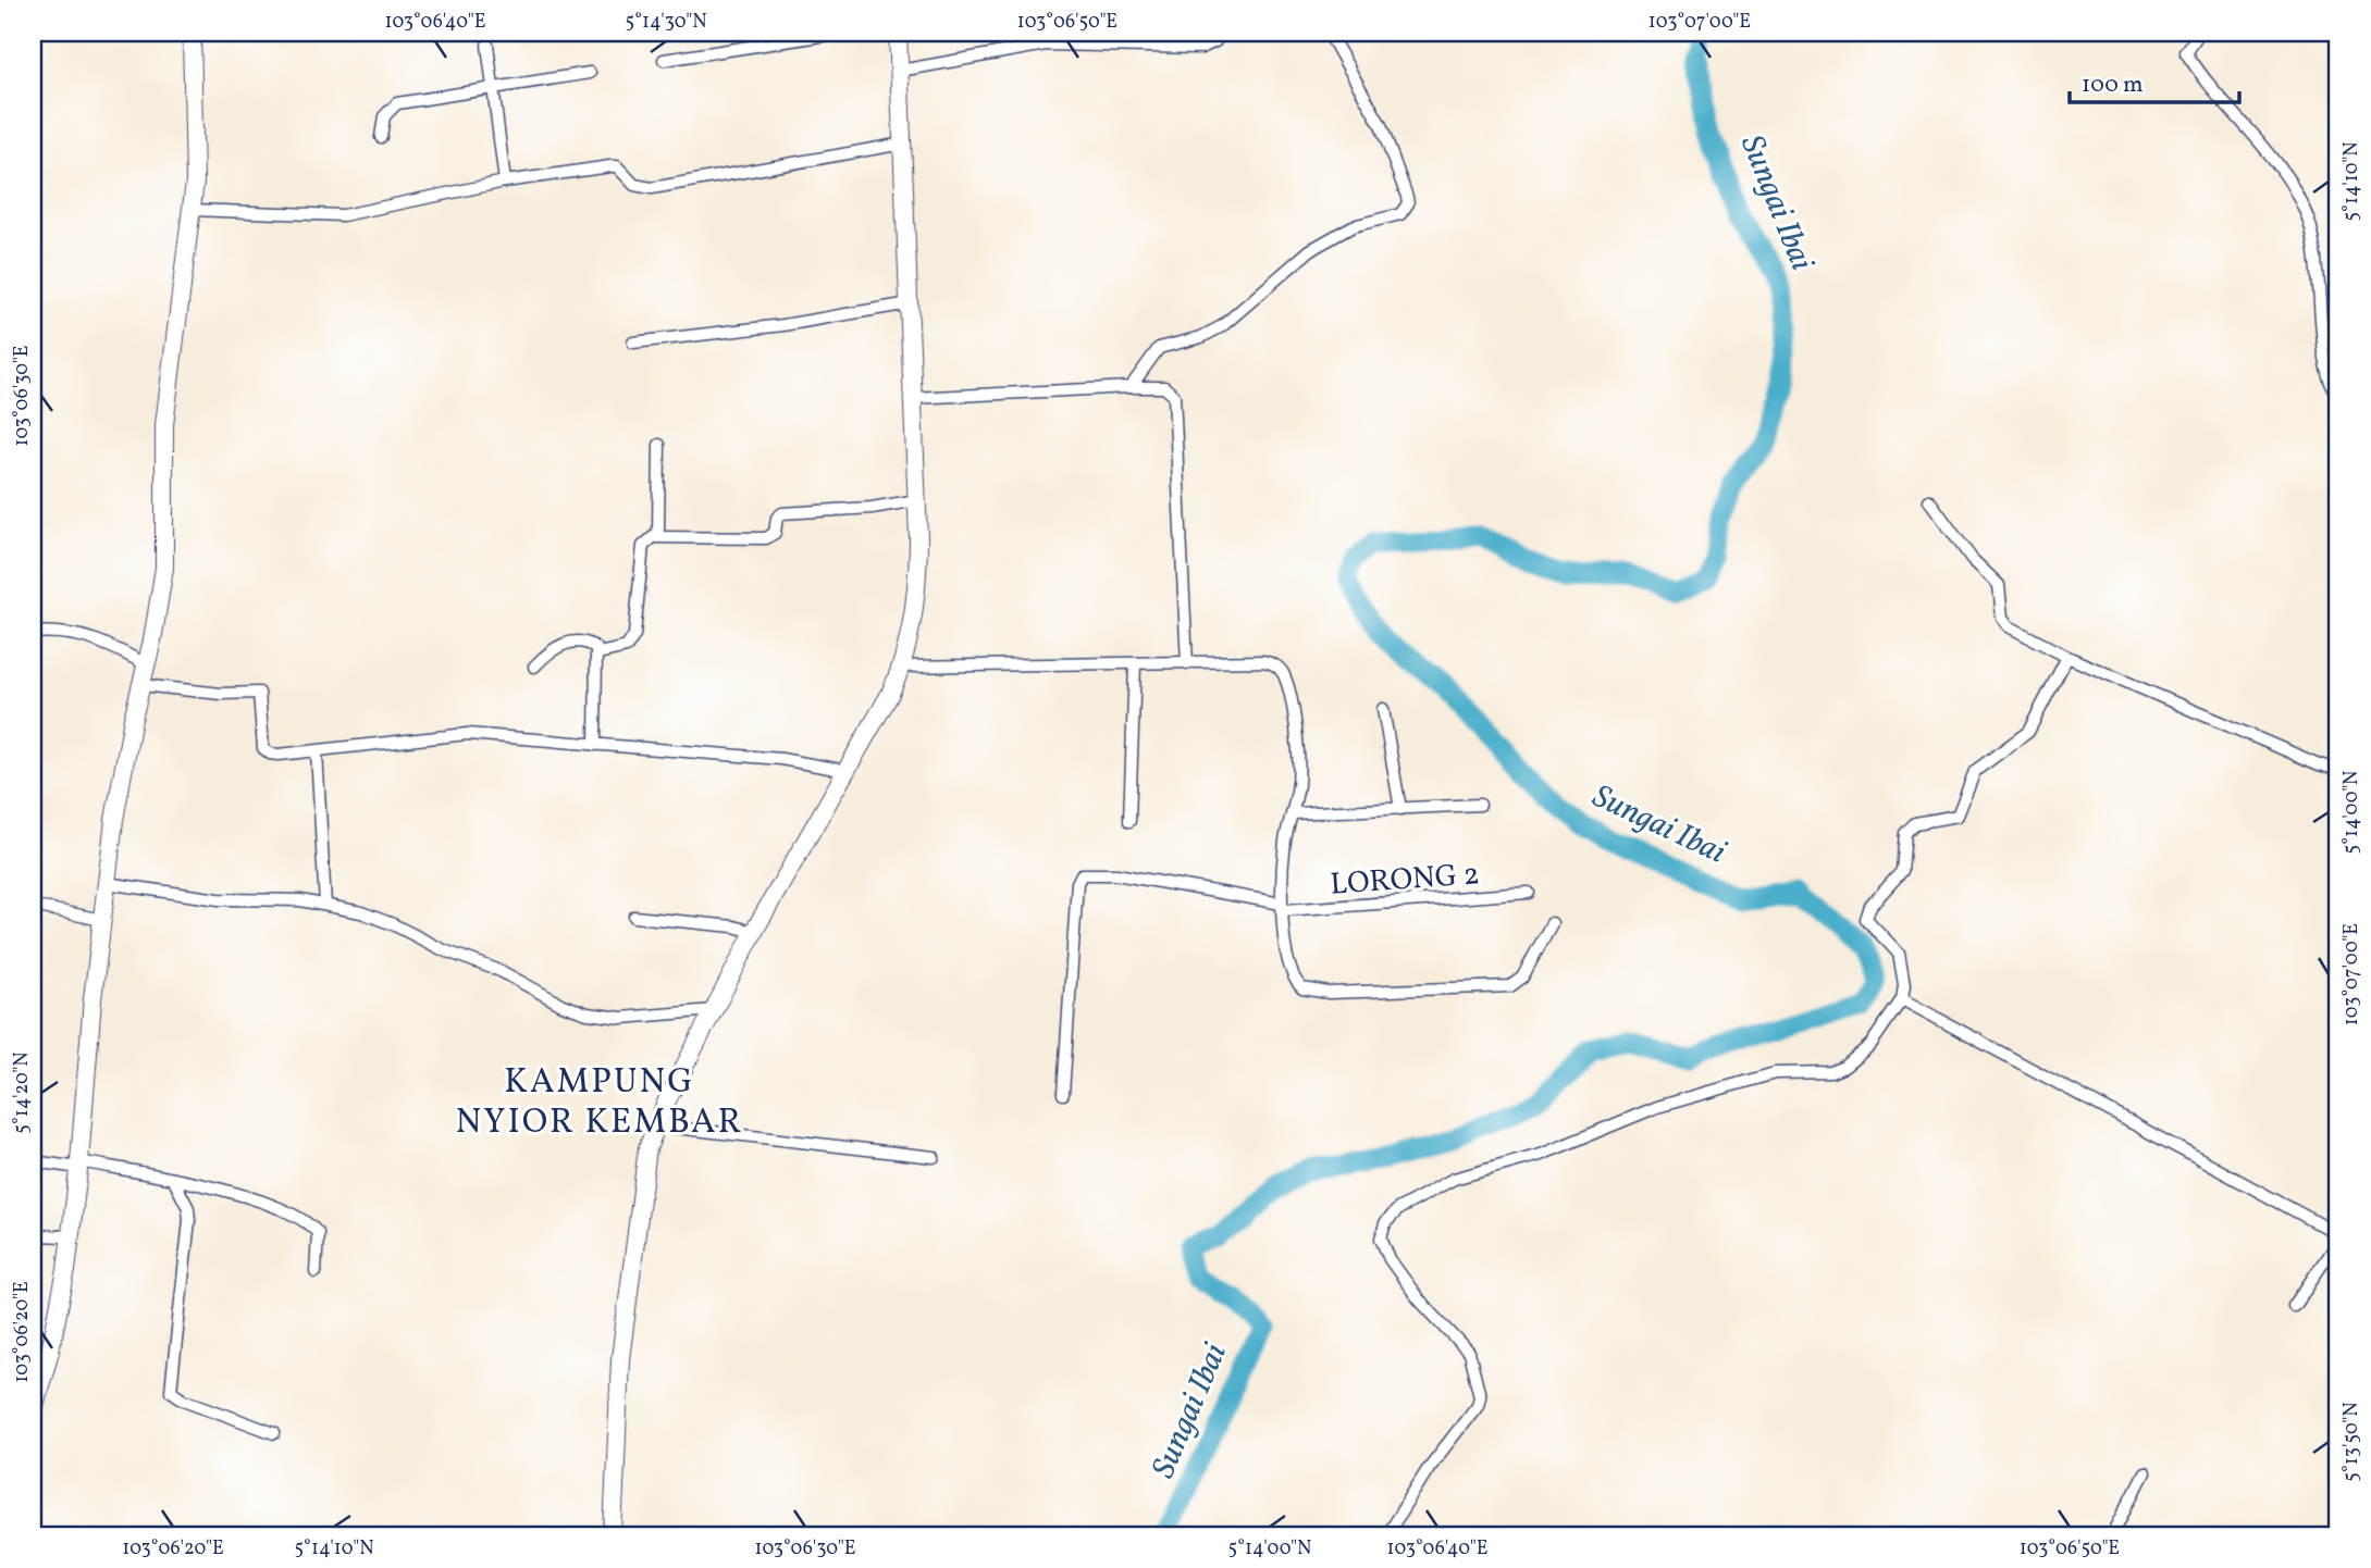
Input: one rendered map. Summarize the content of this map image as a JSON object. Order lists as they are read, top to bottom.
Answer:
{
  "streets": {
    "street": ["LORONG 2"]
  },
  "districts": ["KAMPUNG NYIOR KEMBAR"],
  "water": ["Sungai Ibai"],
  "scale_bar": "100 m",
  "coordinates": [
    "103°06'40\"E",
    "5°14'30\"N",
    "103°06'50\"E",
    "103°07'00\"E",
    "5°14'10\"N",
    "103°06'30\"E",
    "5°14'00\"N",
    "5°14'20\"N",
    "103°06'20\"E",
    "5°13'50\"N"
  ]
}
